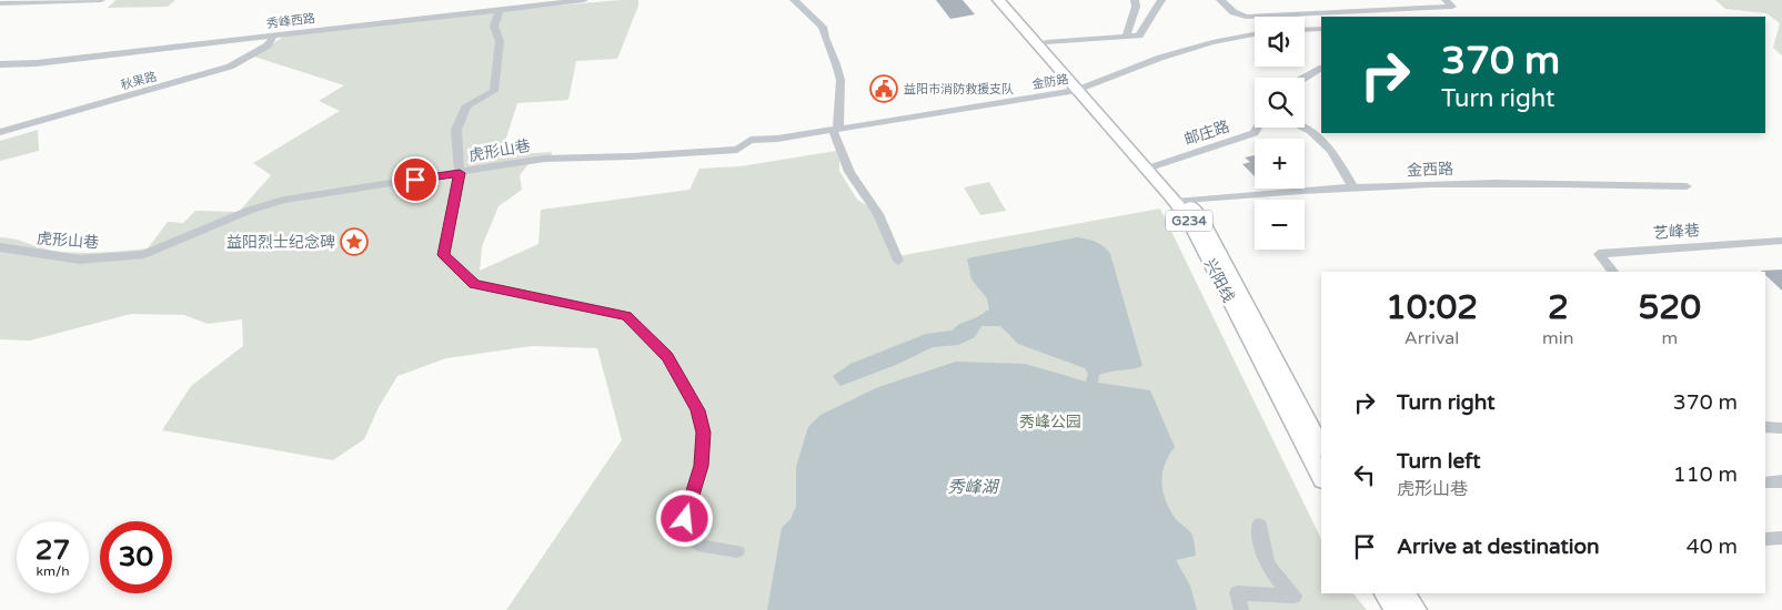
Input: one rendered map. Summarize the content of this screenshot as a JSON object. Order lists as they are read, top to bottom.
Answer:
{
  "streets": {
    "highway": ["G234", "兴阳线"],
    "street": [
      "秀峰西路",
      "秋果路",
      "金防路",
      "邮庄路",
      "虎形山巷",
      "金西路",
      "艺峰巷"
    ]
  },
  "crossings": [
    ["秀峰西路", "秋果路"],
    ["金防路", "虎形山巷"],
    ["金防路", "兴阳线"],
    ["邮庄路", "兴阳线"],
    ["金西路", "兴阳线"]
  ],
  "water": ["秀峰湖"],
  "parks": ["秀峰公园"],
  "places": {
    "public building": ["益阳市消防救援支队"],
    "place": ["益阳烈士纪念碑"]
  },
  "page": {
    "map_buttons": ["+", "−"],
    "turn": ["370 m", "Turn right"],
    "eta": [
      "10:02",
      "Arrival",
      "2",
      "min",
      "520",
      "m"
    ],
    "list": [
      {
        "name": "Turn right",
        "value": "370 m"
      },
      {
        "name": "Turn left",
        "note": "虎形山巷",
        "value": "110 m"
      },
      {
        "name": "Arrive at destination",
        "value": "40 m"
      }
    ],
    "speed": "27 km/h",
    "limit": "30"
  }
}
